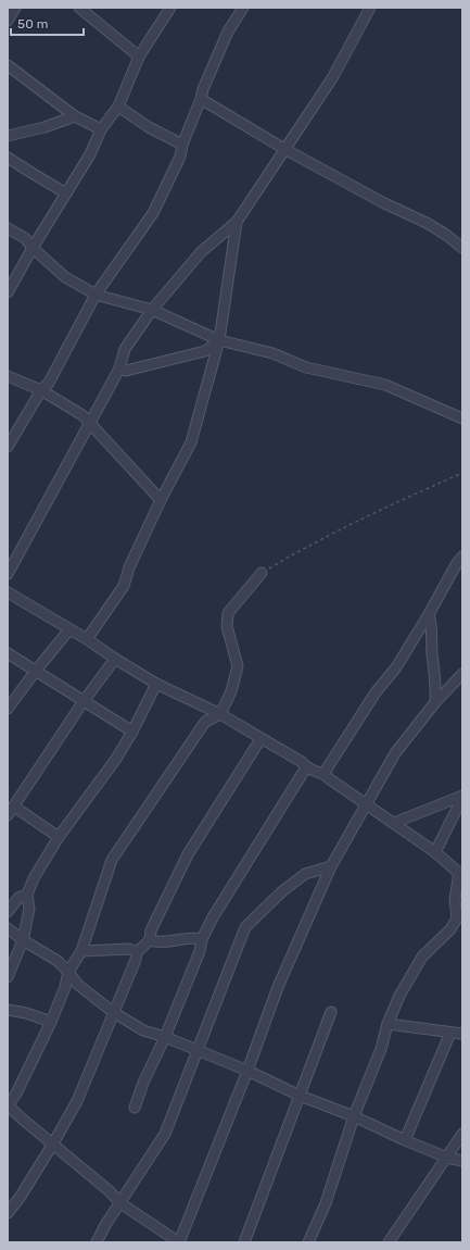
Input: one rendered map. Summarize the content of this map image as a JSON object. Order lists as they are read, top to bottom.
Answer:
{
  "scale_bar": "50 m"
}
